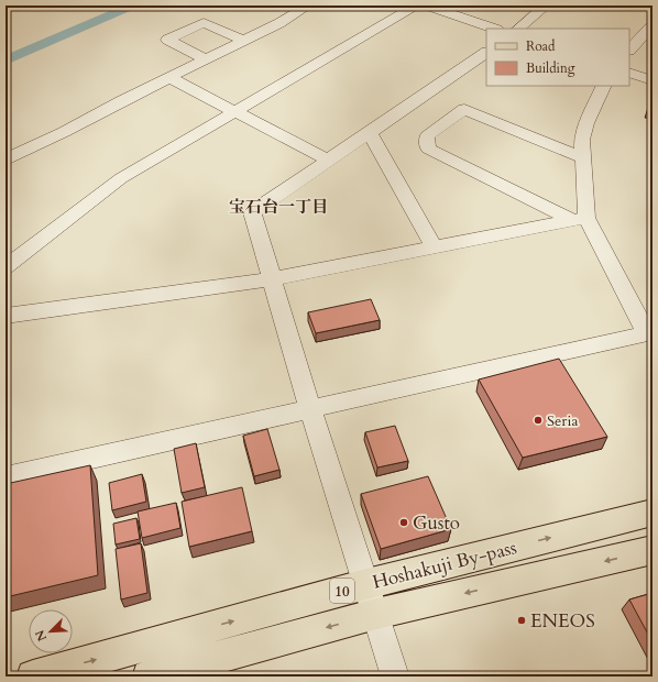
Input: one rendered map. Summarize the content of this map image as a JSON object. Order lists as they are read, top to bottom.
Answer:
{
  "streets": {
    "main road": ["Hoshakuji By-pass", "10"]
  },
  "districts": ["宝石台一丁目"],
  "places": ["Seria", "Gusto", "ENEOS"],
  "legend": ["Road", "Building"],
  "north": "bottom left"
}
